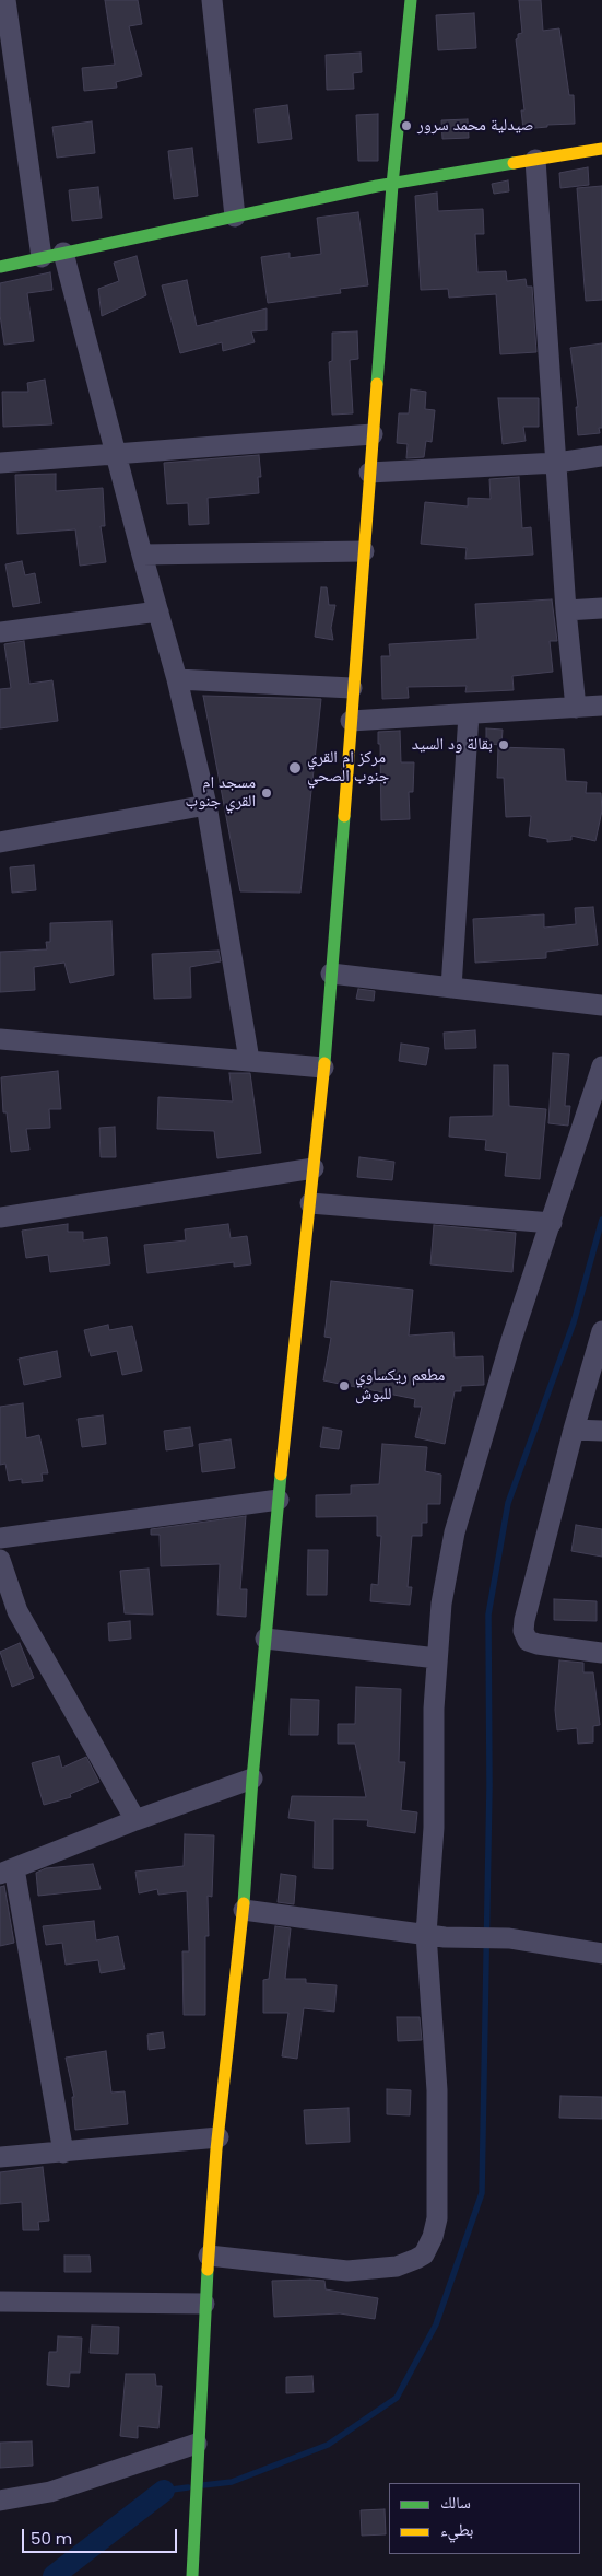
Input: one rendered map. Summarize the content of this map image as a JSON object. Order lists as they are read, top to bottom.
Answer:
{
  "places": [
    "صيدلية محمد سرور",
    "بقالة ود السيد",
    "مركز ام القري جنوب الصحي",
    "مسجد ام القري جنوب",
    "مطعم ريكساوي للبوش"
  ],
  "legend": ["سالك", "بطيء"],
  "scale_bar": "50 m"
}
